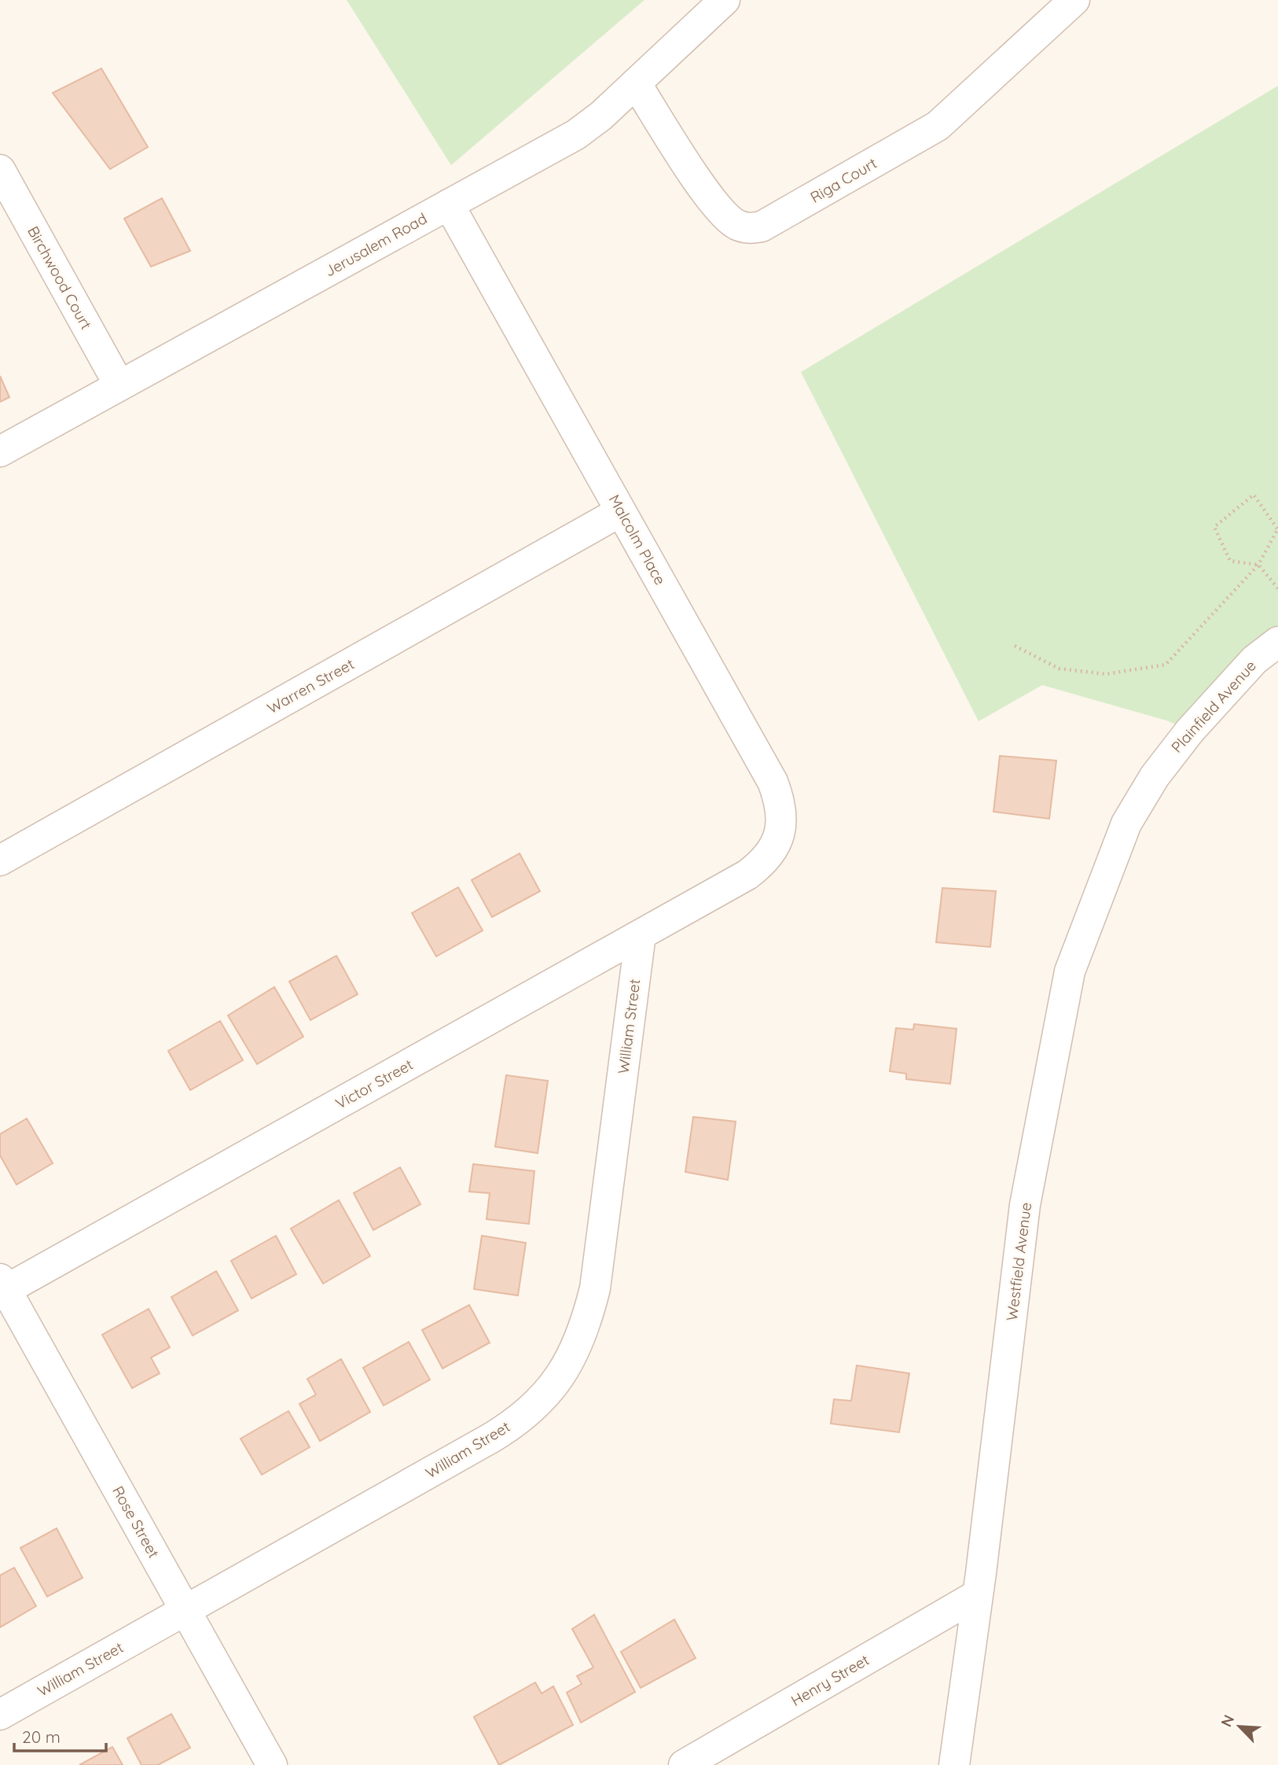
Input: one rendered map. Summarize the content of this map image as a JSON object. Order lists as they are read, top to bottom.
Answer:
{
  "streets": {
    "street": [
      "Riga Court",
      "Jerusalem Road",
      "Birchwood Court",
      "Malcolm Place",
      "Warren Street",
      "Plainfield Avenue",
      "William Street",
      "Victor Street",
      "Westfield Avenue",
      "Rose Street",
      "Henry Street"
    ]
  },
  "crossings": [
    ["Riga Court", "Jerusalem Road"],
    ["Jerusalem Road", "Birchwood Court"],
    ["Jerusalem Road", "Malcolm Place"],
    ["Malcolm Place", "Warren Street"],
    ["Malcolm Place", "Victor Street"],
    ["Plainfield Avenue", "Westfield Avenue"],
    ["William Street", "Victor Street"],
    ["William Street", "Rose Street"],
    ["Victor Street", "Rose Street"],
    ["Westfield Avenue", "Henry Street"]
  ],
  "scale_bar": "20 m",
  "north": "top left"
}
